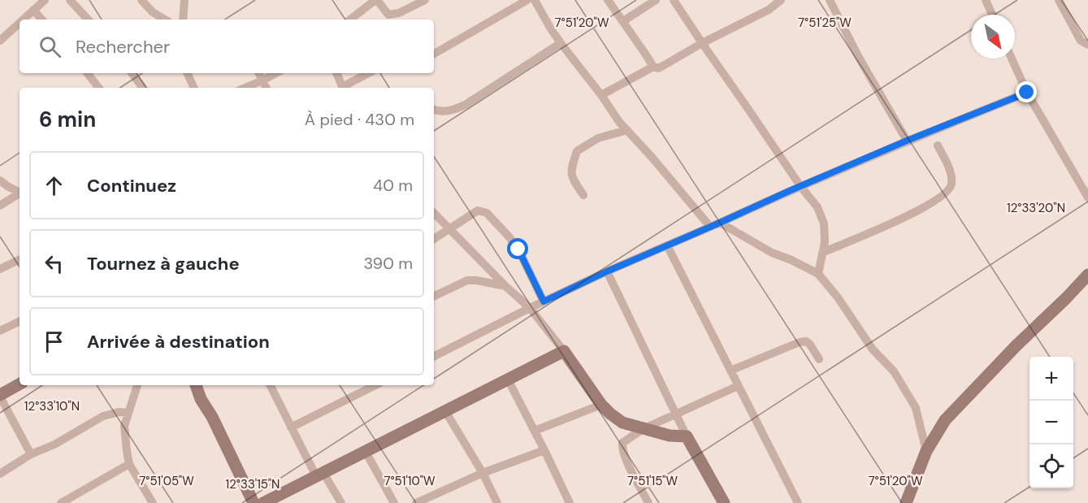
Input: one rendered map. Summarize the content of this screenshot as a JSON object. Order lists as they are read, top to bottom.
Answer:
{
  "north": "bottom right",
  "page": {
    "search": "Rechercher",
    "heading": ["6 min", "À pied · 430 m"],
    "list": [
      ["Continuez", "40 m"],
      ["Tournez à gauche", "390 m"],
      "Arrivée à destination"
    ],
    "map_buttons": ["+", "−"]
  },
  "coordinates": [
    "7°51'25\"W",
    "7°51'20\"W",
    "12°33'20\"N",
    "12°33'10\"N",
    "7°51'05\"W",
    "7°51'10\"W",
    "7°51'15\"W",
    "12°33'15\"N"
  ]
}
